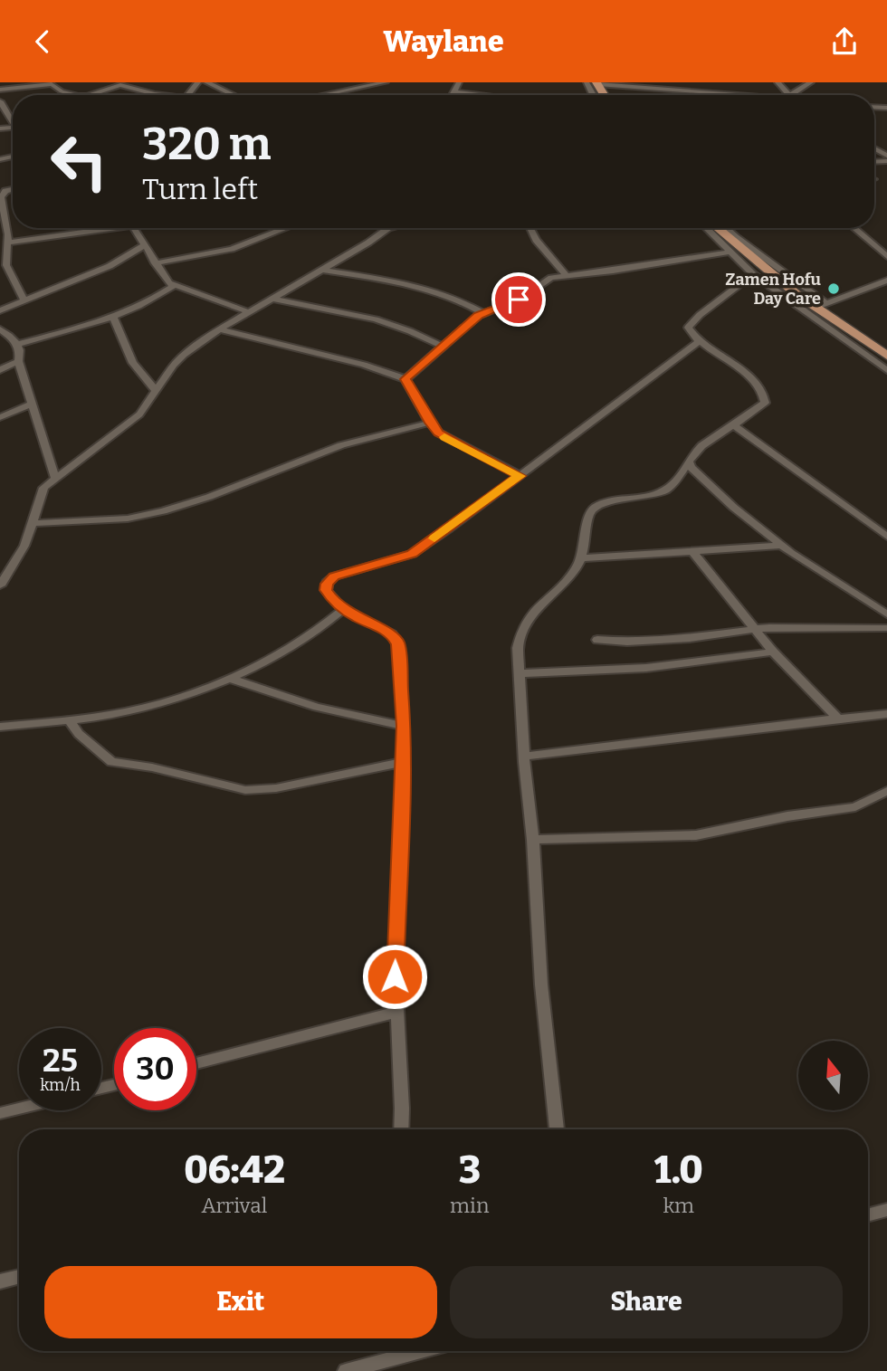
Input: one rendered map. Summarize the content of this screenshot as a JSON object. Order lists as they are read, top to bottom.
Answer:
{
  "places": ["Zamen Hofu Day Care"],
  "north": "top",
  "page": {
    "header": "Waylane",
    "turn": ["320 m", "Turn left"],
    "speed": "25 km/h",
    "limit": "30",
    "eta": [
      "06:42",
      "Arrival",
      "3",
      "min",
      "1.0",
      "km"
    ],
    "buttons": ["Exit", "Share"]
  }
}
